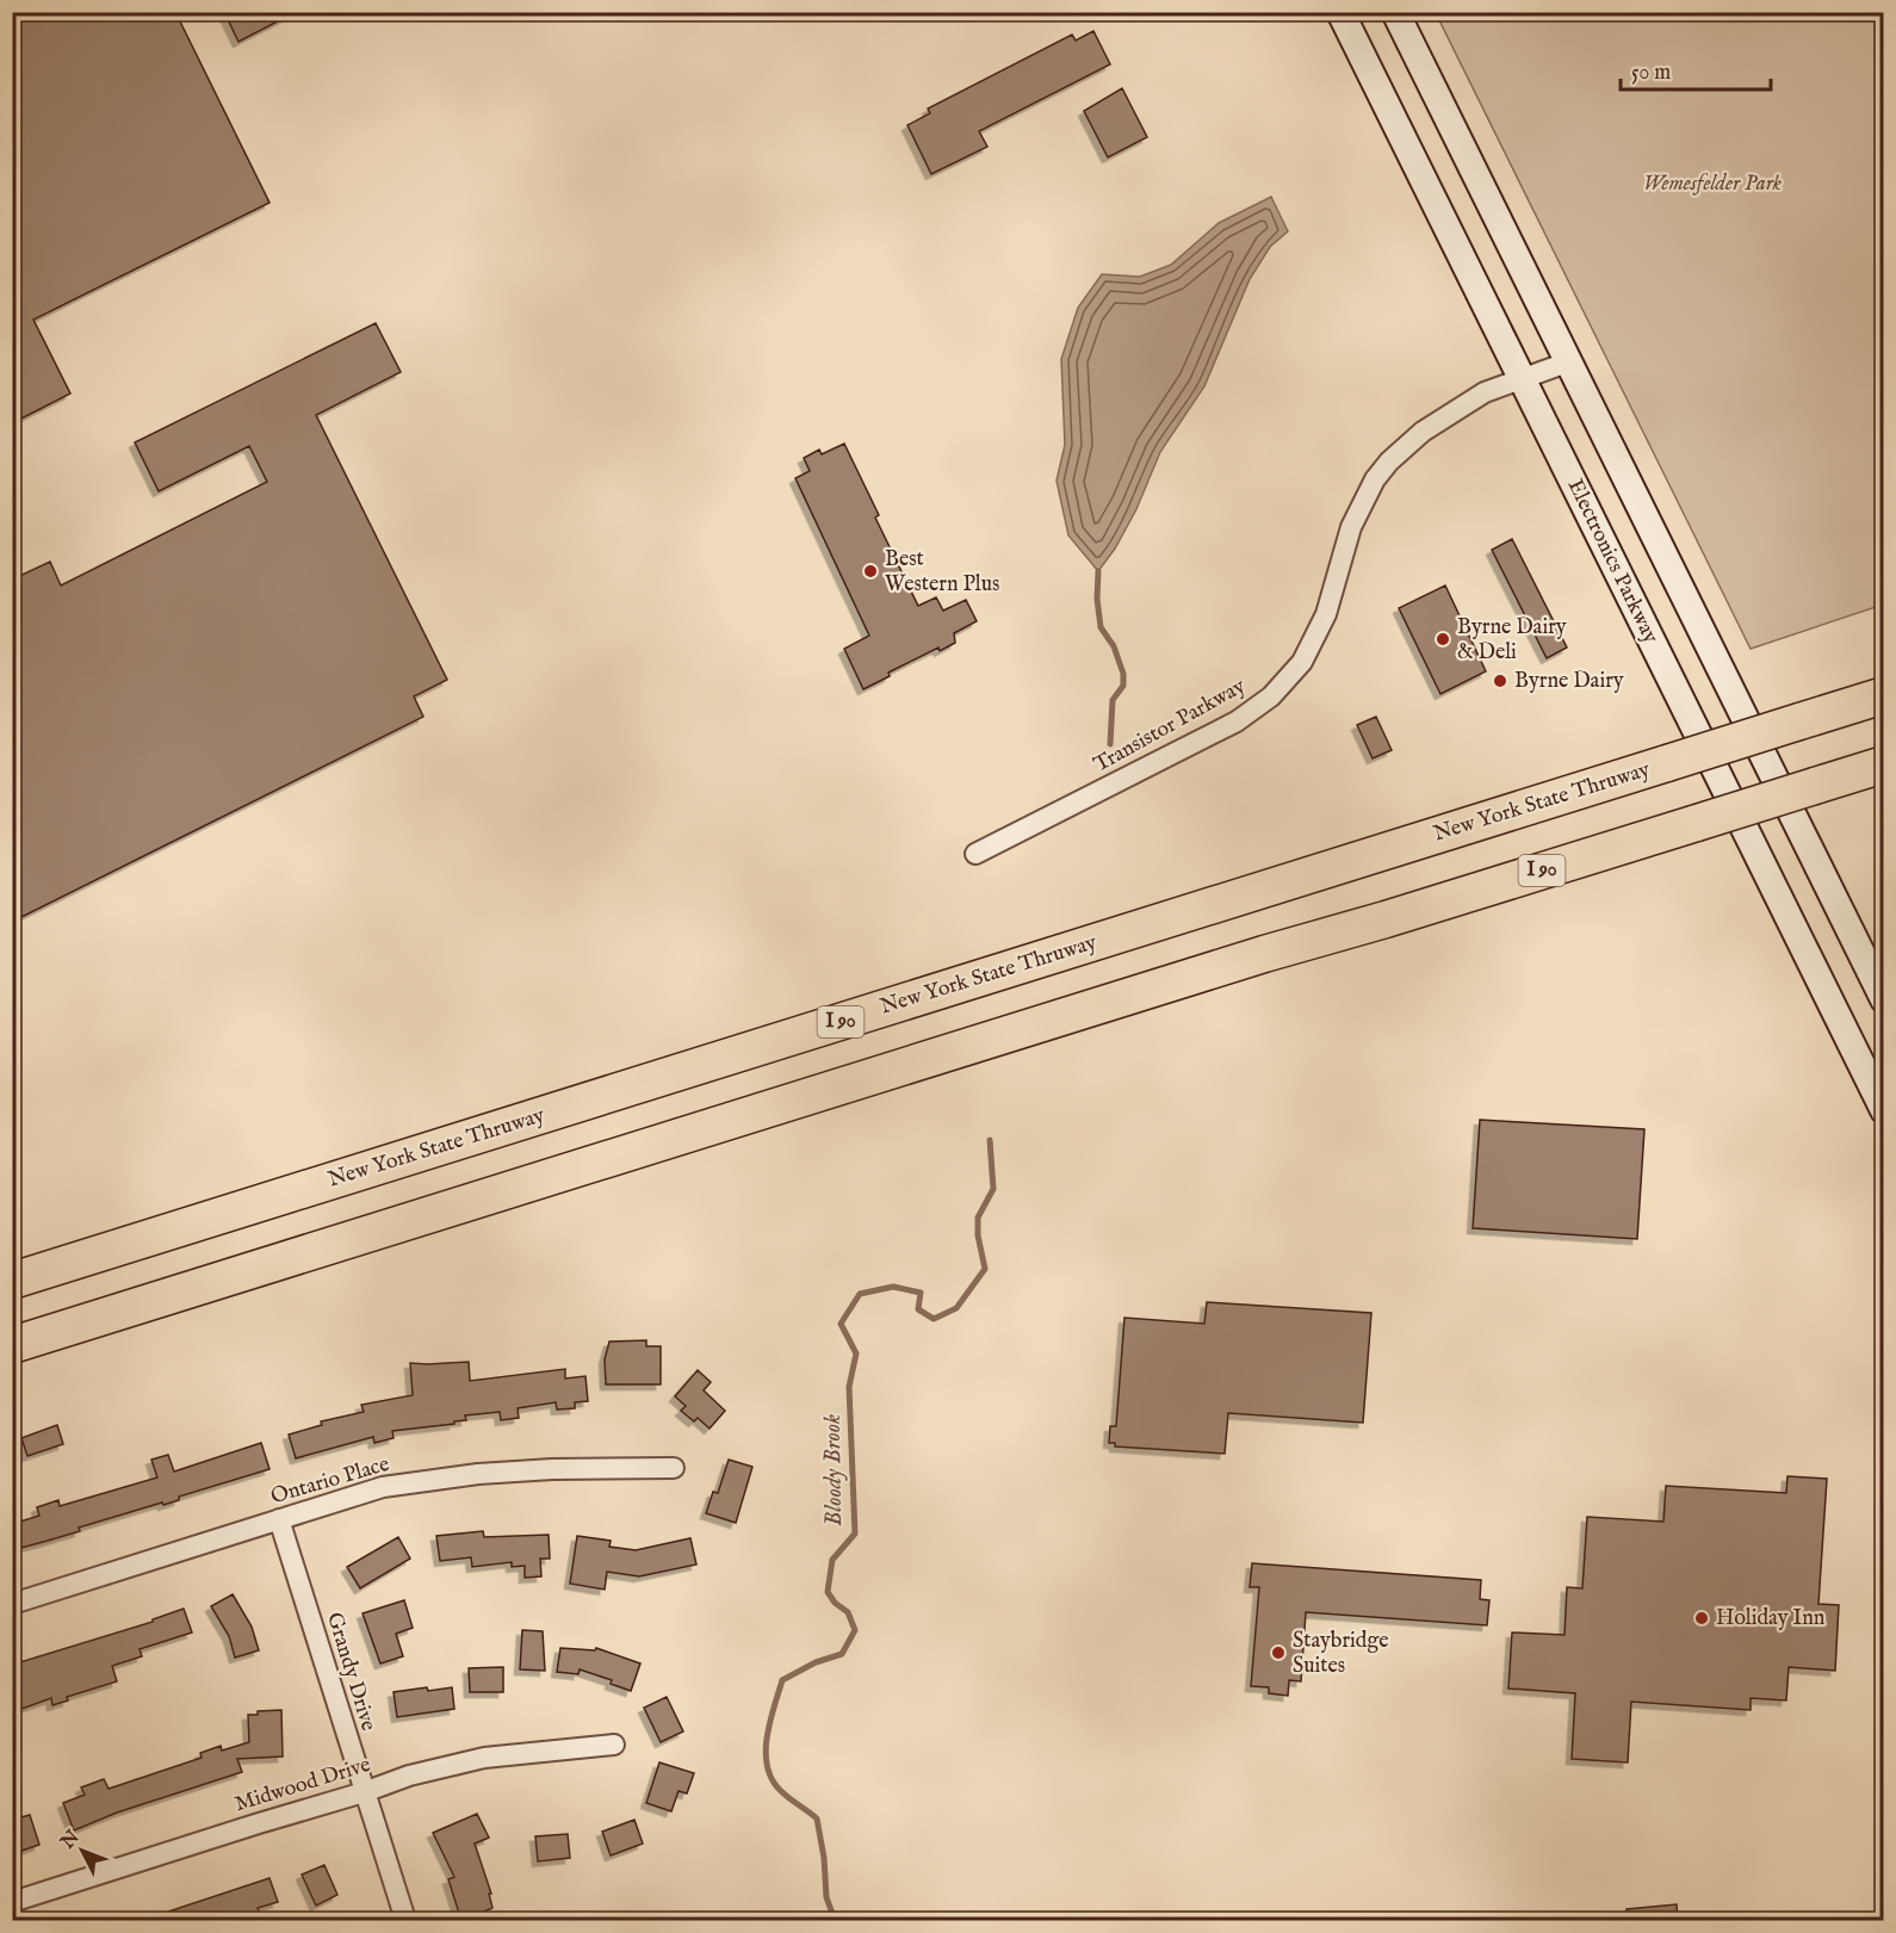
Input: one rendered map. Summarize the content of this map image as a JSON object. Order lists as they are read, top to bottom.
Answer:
{
  "streets": {
    "highway": ["New York State Thruway", "I 90"],
    "main road": ["Electronics Parkway"],
    "street": [
      "Transistor Parkway",
      "Ontario Place",
      "Grandy Drive",
      "Midwood Drive"
    ]
  },
  "crossings": [
    ["Electronics Parkway", "Transistor Parkway"],
    ["Ontario Place", "Grandy Drive"],
    ["Grandy Drive", "Midwood Drive"]
  ],
  "water": ["Bloody Brook"],
  "parks": ["Wemesfelder Park"],
  "places": [
    "Best Western Plus",
    "Byrne Dairy & Deli",
    "Byrne Dairy",
    "Holiday Inn",
    "Staybridge Suites"
  ],
  "scale_bar": "50 m",
  "north": "top left"
}
